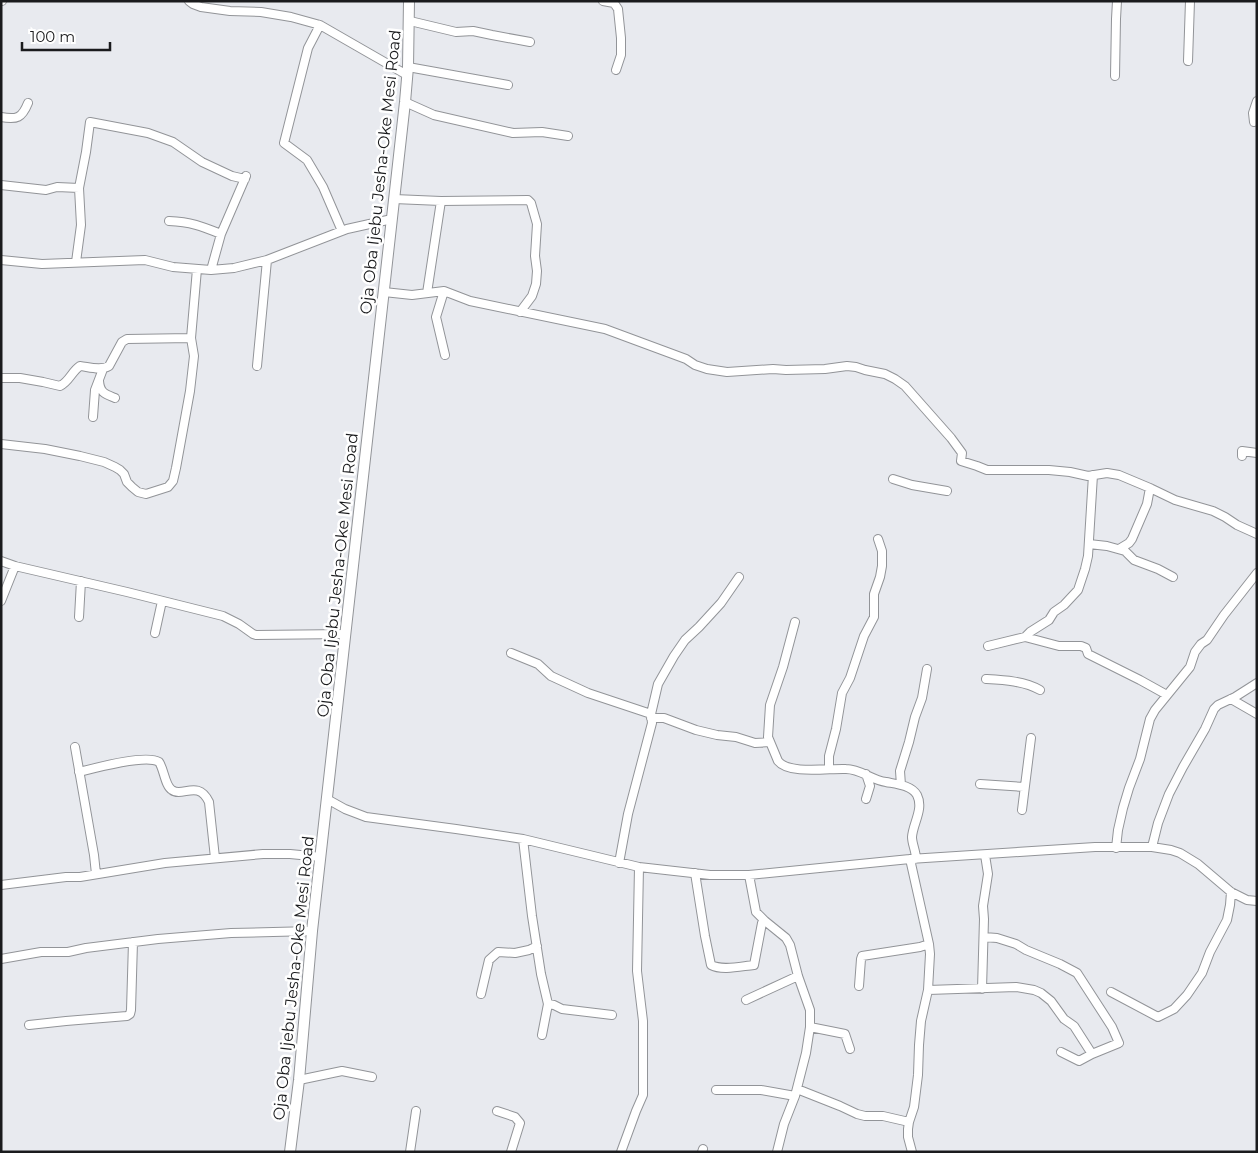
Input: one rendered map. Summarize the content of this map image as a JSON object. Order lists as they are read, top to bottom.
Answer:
{
  "streets": {
    "main road": ["Oja Oba Ijebu Jesha-Oke Mesi Road"]
  },
  "scale_bar": "100 m"
}
